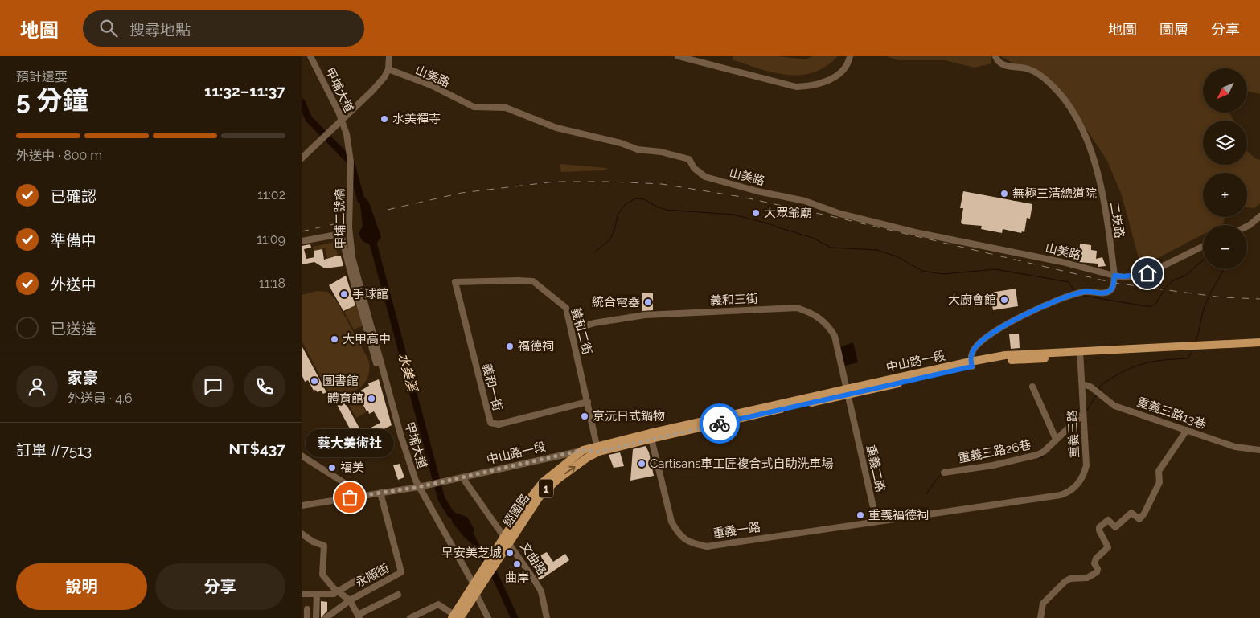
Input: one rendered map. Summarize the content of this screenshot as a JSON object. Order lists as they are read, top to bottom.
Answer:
{
  "streets": {
    "main road": ["中山路一段", "1", "經國路"],
    "street": [
      "山美路",
      "甲埔大道",
      "甲埔二號橋",
      "二崁路",
      "義和三街",
      "義和二街",
      "義和一街",
      "重義三路13巷",
      "重義三路",
      "重義三路26巷",
      "重義二路",
      "重義一路",
      "文曲路",
      "永順街"
    ]
  },
  "crossings": [
    ["山美路", "二崁路"],
    ["甲埔大道", "甲埔二號橋"],
    ["甲埔大道", "中山路一段"],
    ["甲埔大道", "1"],
    ["甲埔大道", "經國路"],
    ["義和三街", "義和二街"],
    ["義和三街", "中山路一段"],
    ["義和三街", "重義二路"],
    ["義和二街", "中山路一段"],
    ["義和二街", "義和一街"],
    ["義和二街", "經國路"],
    ["中山路一段", "重義三路"],
    ["中山路一段", "重義二路"],
    ["中山路一段", "經國路"],
    ["中山路一段", "重義一路"],
    ["中山路一段", "文曲路"],
    ["重義三路13巷", "重義三路"],
    ["重義三路", "重義三路26巷"],
    ["重義三路", "重義二路"],
    ["重義三路", "重義一路"],
    ["重義二路", "重義一路"],
    ["1", "經國路"],
    ["經國路", "文曲路"]
  ],
  "water": ["水美溪"],
  "places": [
    "水美禪寺",
    "無極三清總道院",
    "大眾爺廟",
    "手球館",
    "大廚會館",
    "統合電器",
    "大甲高中",
    "福德祠",
    "圖書館",
    "體育館",
    "京沅日式鍋物",
    "Cartisans車工匠複合式自助洗車場",
    "福美",
    "藝大美術社",
    "重義福德祠",
    "早安美芝城",
    "曲岸"
  ],
  "north": "bottom left",
  "page": {
    "header": "地圖",
    "search": "搜尋地點",
    "nav": ["地圖", "圖層", "分享"],
    "heading": ["5 分鐘", "預計還要", "11:32–11:37"],
    "panel": [
      "家豪",
      "外送員 · 4.6",
      "訂單 #7513",
      "NT$437"
    ],
    "map_buttons": ["+", "−"],
    "bar": "外送中 · 800 m",
    "list": [
      ["已確認", "11:02"],
      ["準備中", "11:09"],
      ["外送中", "11:18"],
      "已送達"
    ],
    "bubble": "藝大美術社",
    "buttons": ["說明", "分享"]
  }
}
